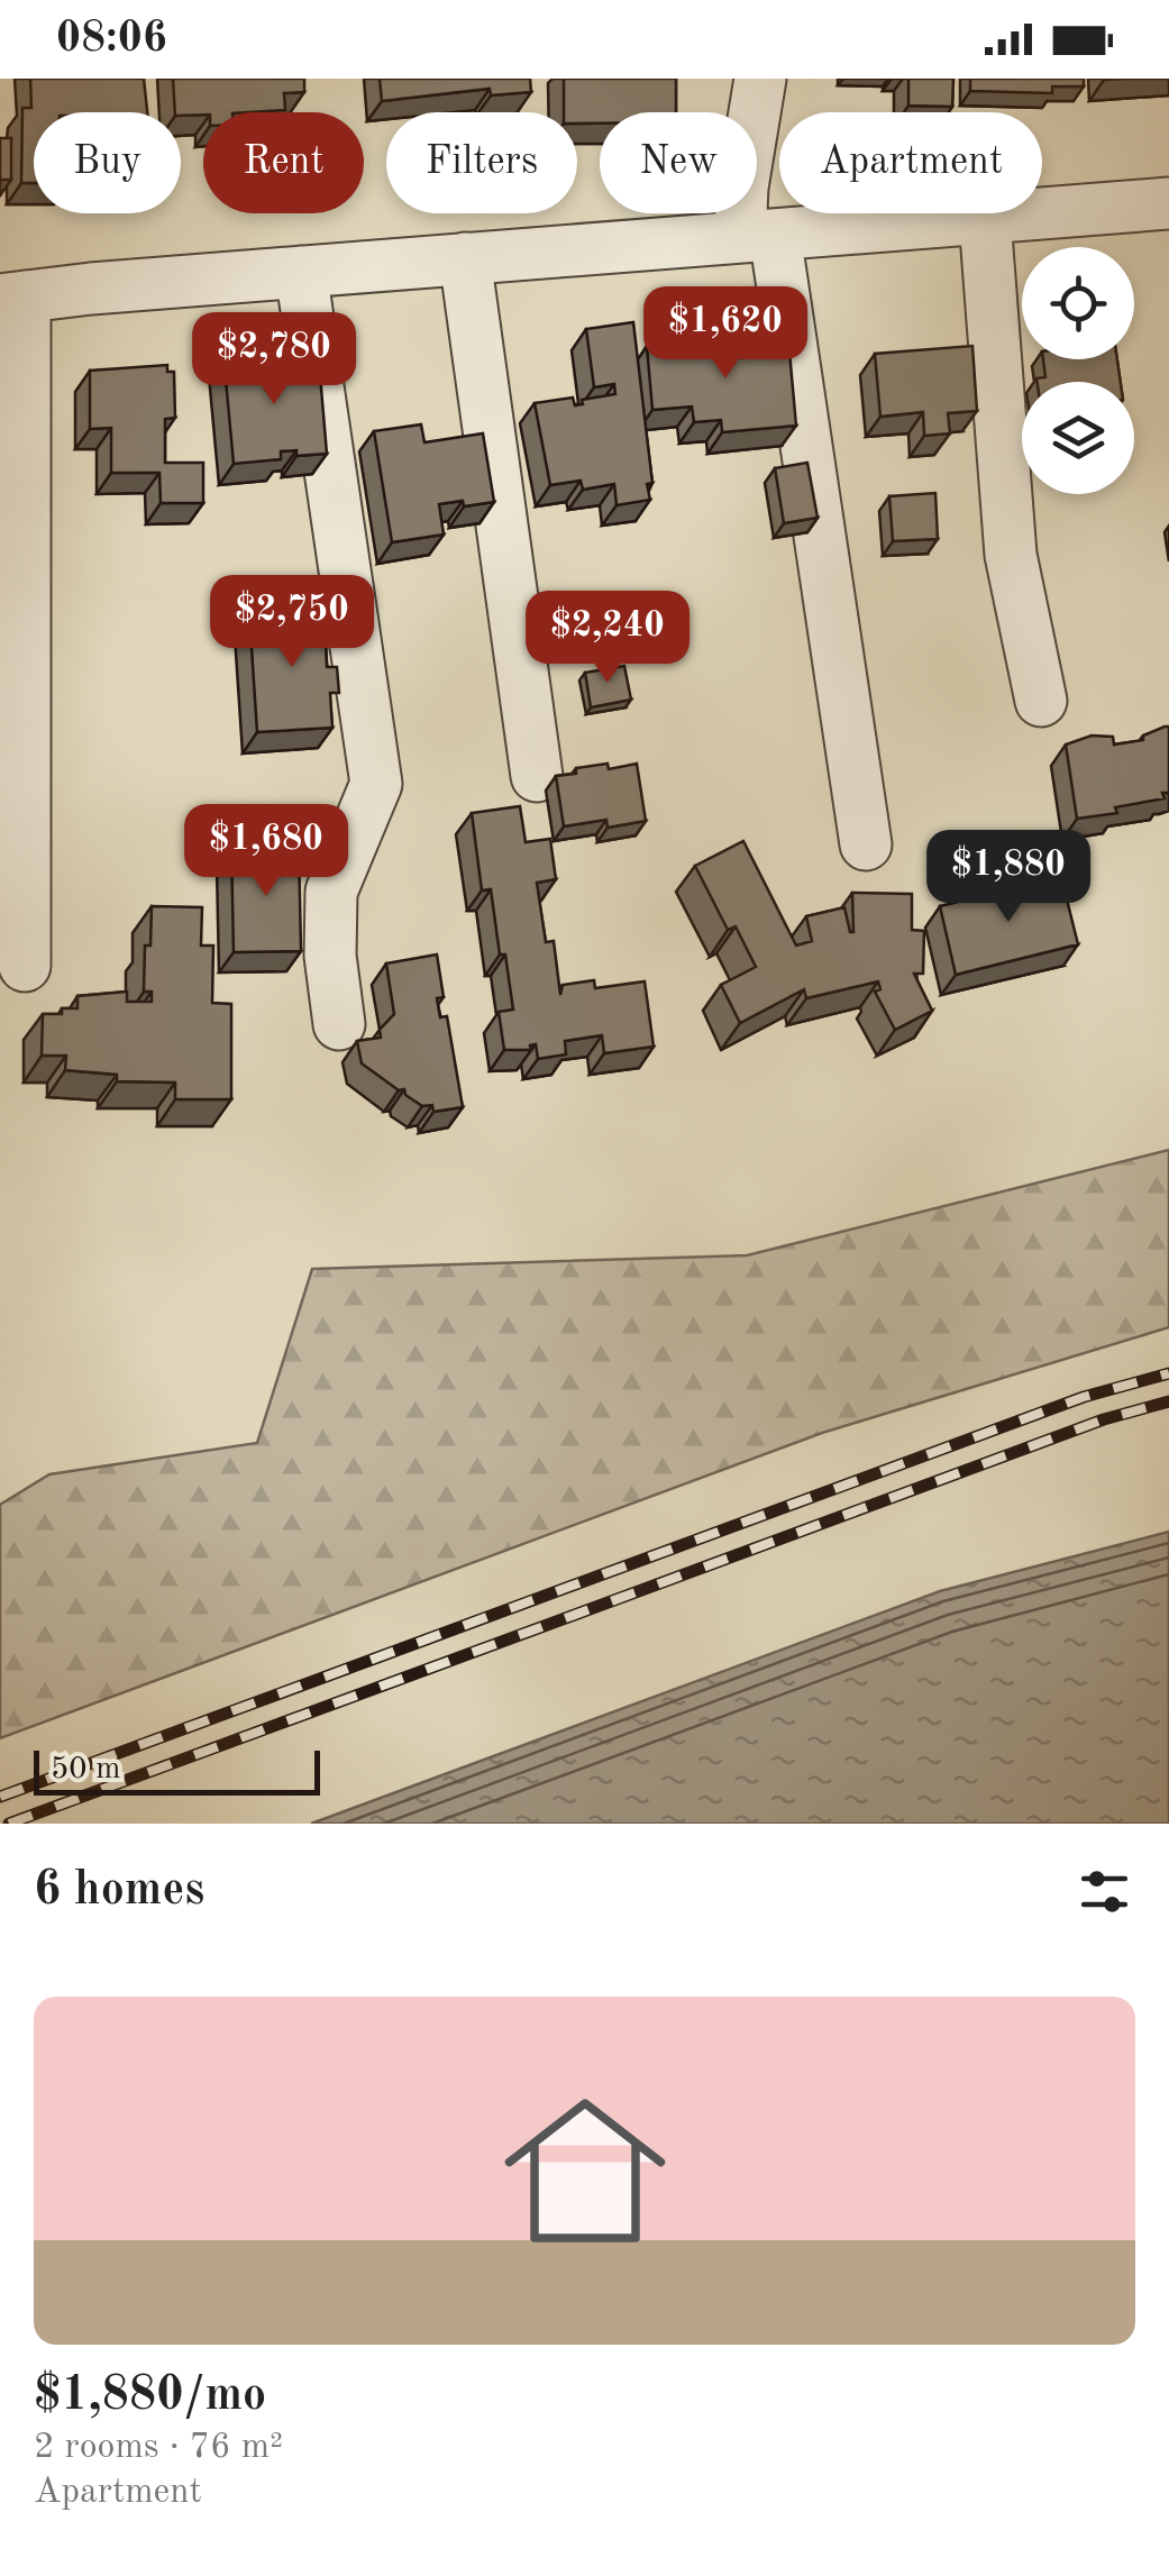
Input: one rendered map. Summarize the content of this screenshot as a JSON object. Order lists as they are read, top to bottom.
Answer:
{
  "scale_bar": "50 m",
  "page": {
    "status": "08:06",
    "chip": [
      "Buy",
      "Rent",
      "Filters",
      "New",
      "Apartment"
    ],
    "price": [
      "$1,620",
      "$2,780",
      "$2,750",
      "$2,240",
      "$1,680",
      "$1,880"
    ],
    "scale": "50 m",
    "heading": "6 homes",
    "list": [
      {
        "name": "$1,880/mo",
        "note": "2 rooms · 76 m² · Apartment"
      }
    ]
  }
}
